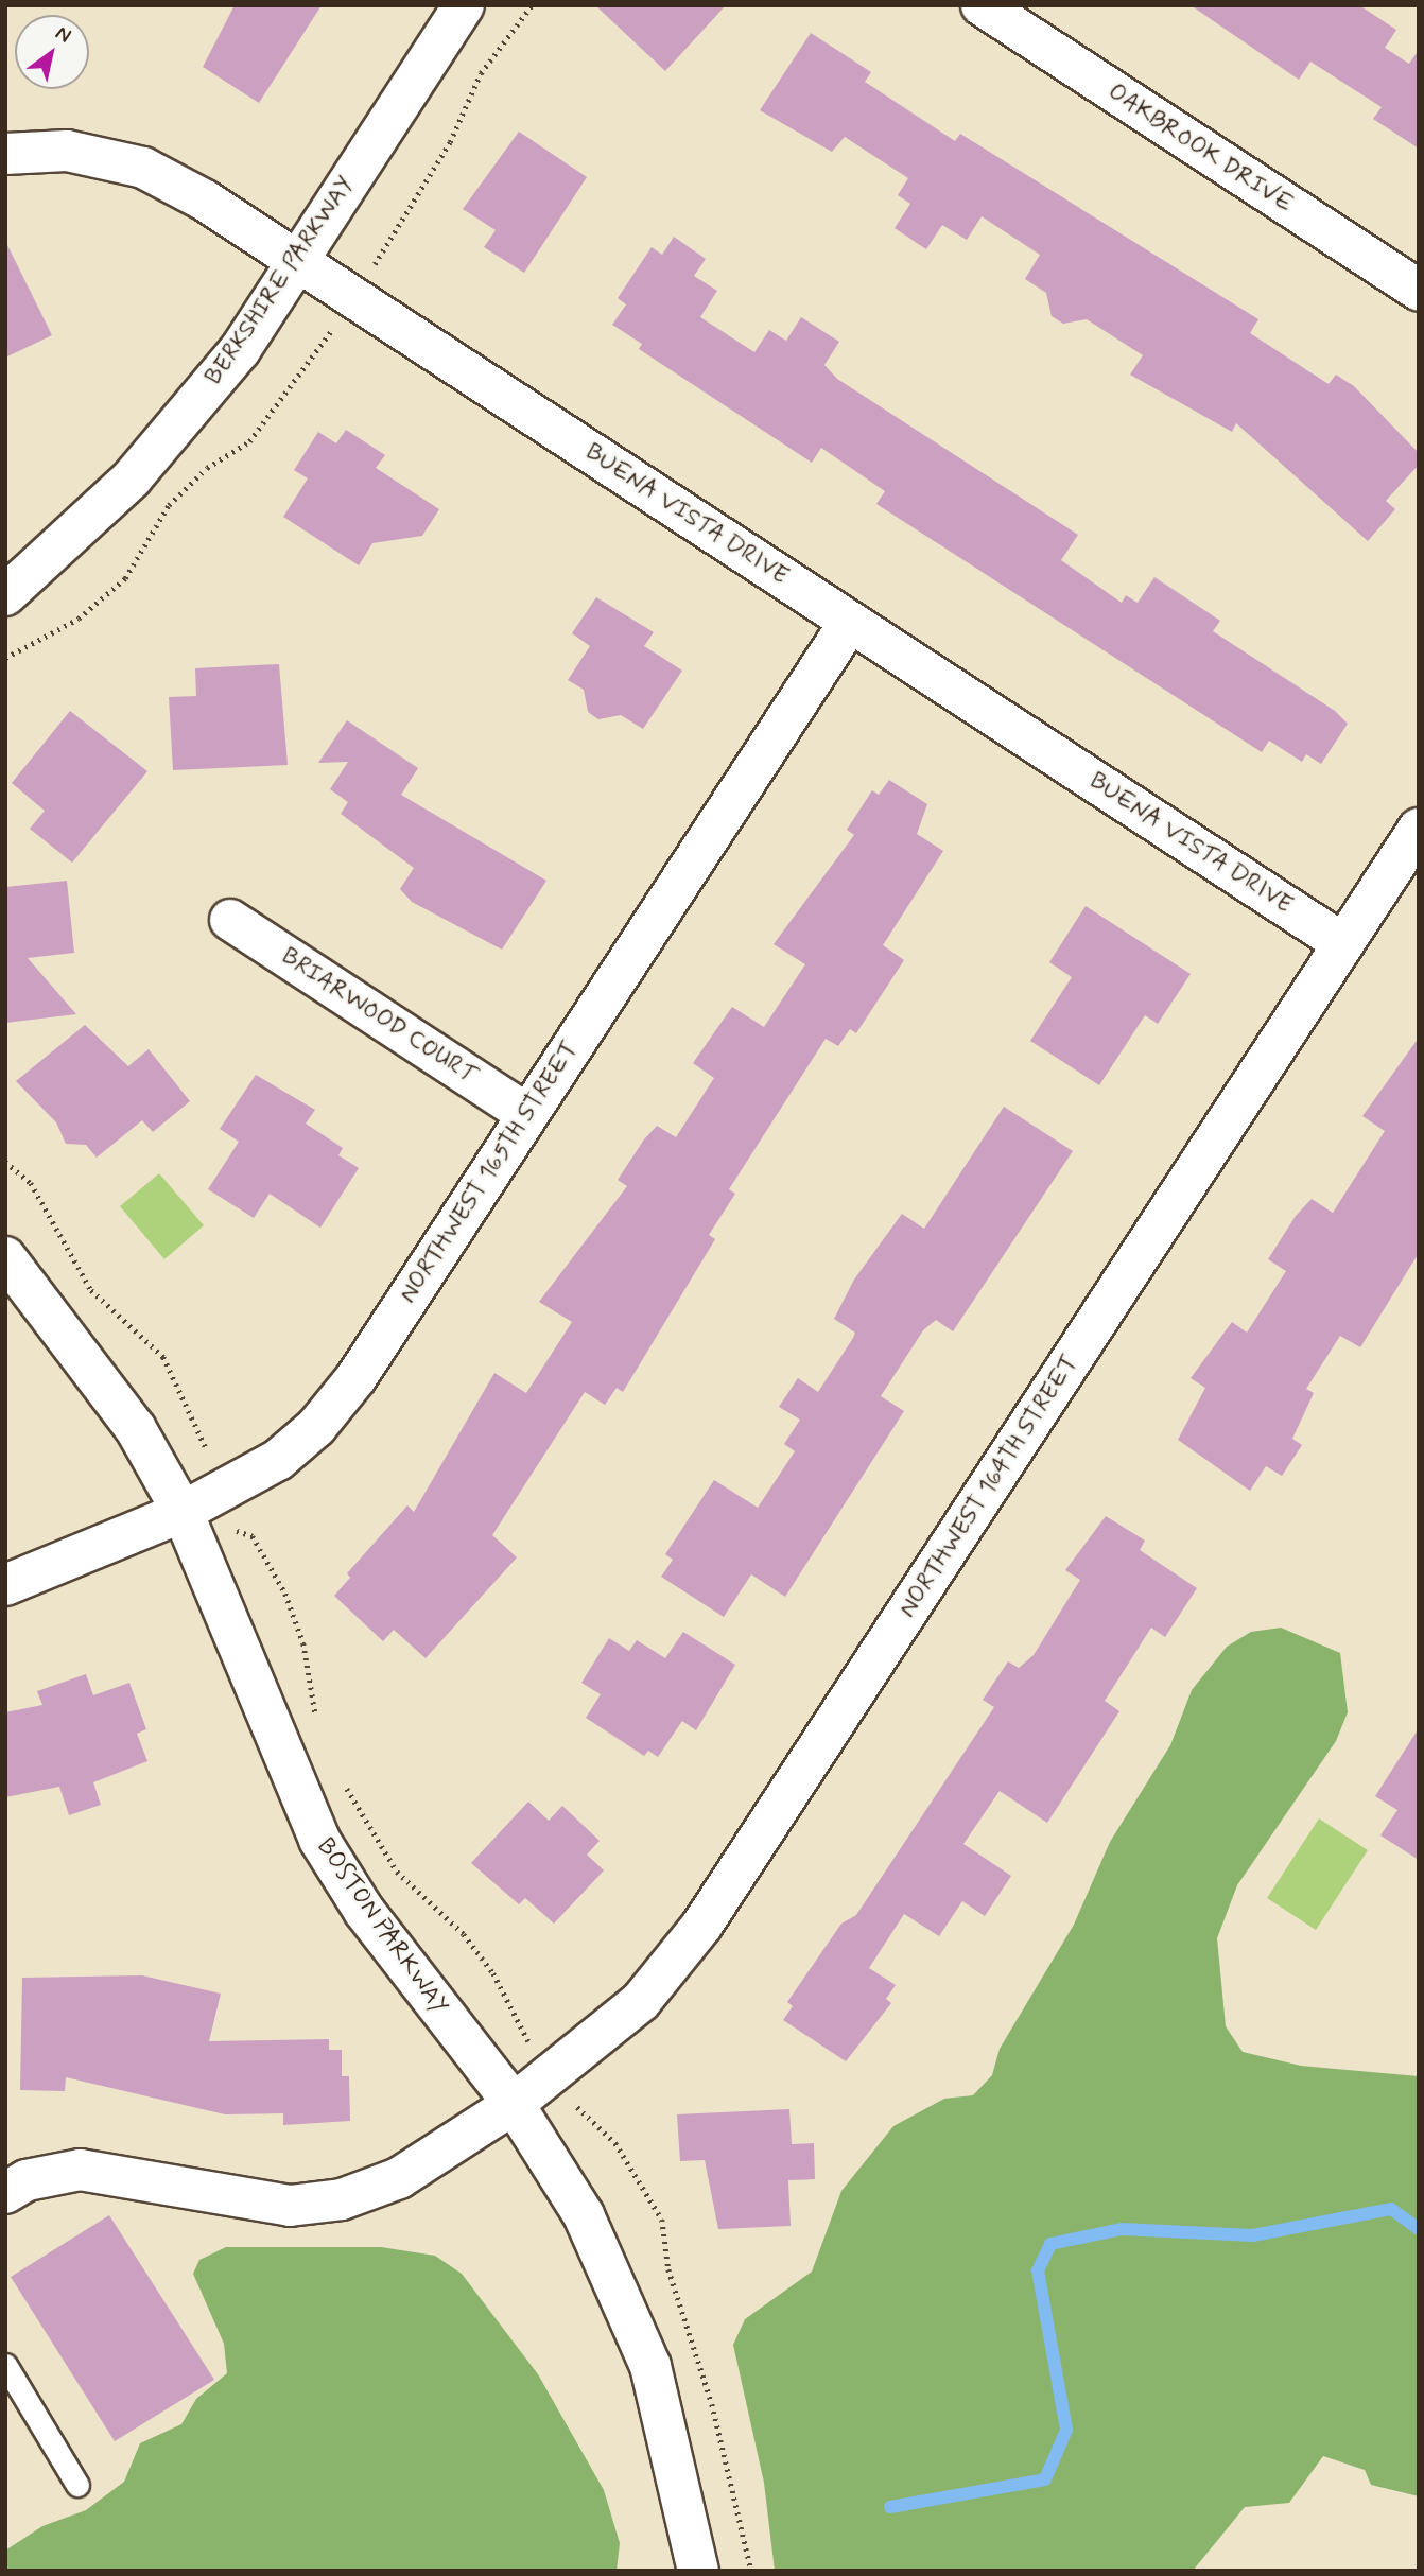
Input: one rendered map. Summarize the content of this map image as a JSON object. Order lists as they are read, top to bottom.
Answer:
{
  "streets": {
    "street": [
      "OAKBROOK DRIVE",
      "BERKSHIRE PARKWAY",
      "BUENA VISTA DRIVE",
      "BRIARWOOD COURT",
      "NORTHWEST 165TH STREET",
      "NORTHWEST 164TH STREET",
      "BOSTON PARKWAY"
    ]
  },
  "crossings": [
    ["BERKSHIRE PARKWAY", "BUENA VISTA DRIVE"],
    ["BUENA VISTA DRIVE", "NORTHWEST 165TH STREET"],
    ["BUENA VISTA DRIVE", "NORTHWEST 164TH STREET"],
    ["BRIARWOOD COURT", "NORTHWEST 165TH STREET"],
    ["NORTHWEST 165TH STREET", "BOSTON PARKWAY"],
    ["NORTHWEST 164TH STREET", "BOSTON PARKWAY"]
  ],
  "north": "top right"
}
